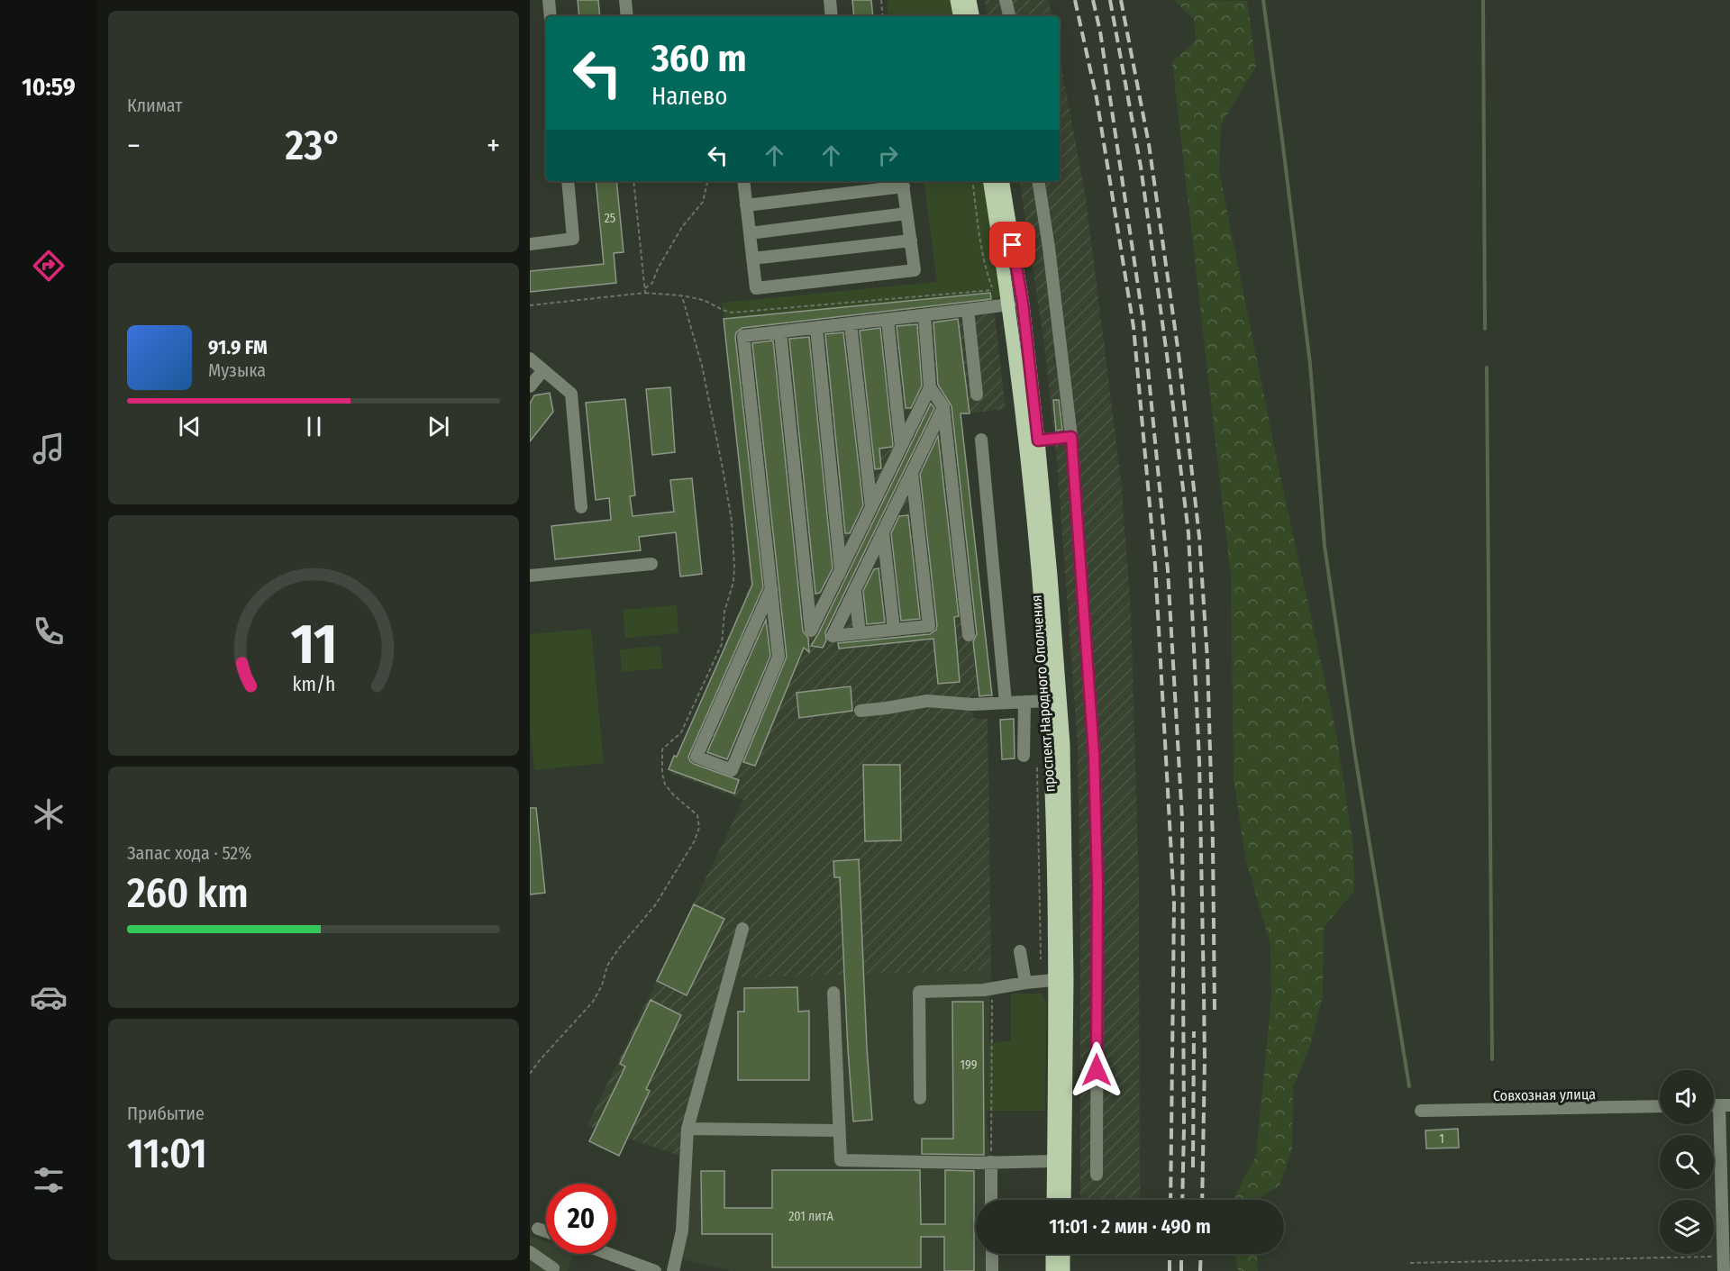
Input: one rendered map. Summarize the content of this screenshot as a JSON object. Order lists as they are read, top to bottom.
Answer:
{
  "streets": {
    "main road": ["проспект Народного Ополчения"],
    "street": ["Совхозная улица"]
  },
  "house_numbers": [
    "25",
    "199",
    "1",
    "201 литА"
  ],
  "page": {
    "tabs": "10:59",
    "tile": [
      "Климат",
      ["Запас хода · 52%", "260 km"],
      ["Прибытие", "11:01"]
    ],
    "turn": ["360 m", "Налево"],
    "heat": ["−", "23°", "+"],
    "song": ["91.9 FM", "Музыка"],
    "limit": "20",
    "trip": "11:01 · 2 мин · 490 m",
    "gauge": ["11", "km/h"]
  }
}
